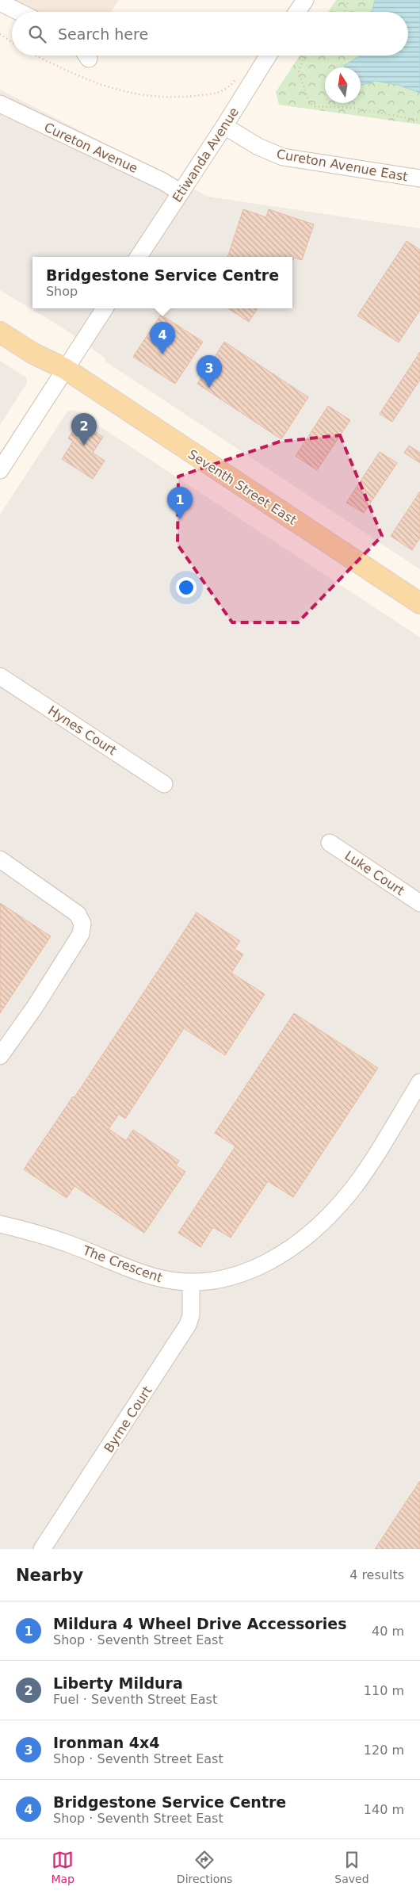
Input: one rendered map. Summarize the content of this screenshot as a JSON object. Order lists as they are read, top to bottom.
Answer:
{
  "streets": {
    "main road": ["Seventh Street East"],
    "street": [
      "Cureton Avenue",
      "Etiwanda Avenue",
      "Cureton Avenue East",
      "Hynes Court",
      "Luke Court",
      "The Crescent",
      "Byrne Court"
    ]
  },
  "crossings": [
    ["Cureton Avenue", "Etiwanda Avenue"],
    ["Etiwanda Avenue", "Cureton Avenue East"],
    ["The Crescent", "Byrne Court"]
  ],
  "north": "top",
  "page": {
    "search": "Search here",
    "popup": ["Bridgestone Service Centre", "Shop"],
    "pins": [
      "4",
      "3",
      "2",
      "1"
    ],
    "heading": ["Nearby", "4 results"],
    "list": [
      {
        "mark": "1",
        "name": "Mildura 4 Wheel Drive Accessories",
        "note": "Shop · Seventh Street East",
        "value": "40 m"
      },
      {
        "mark": "2",
        "name": "Liberty Mildura",
        "note": "Fuel · Seventh Street East",
        "value": "110 m"
      },
      {
        "mark": "3",
        "name": "Ironman 4x4",
        "note": "Shop · Seventh Street East",
        "value": "120 m"
      },
      {
        "mark": "4",
        "name": "Bridgestone Service Centre",
        "note": "Shop · Seventh Street East",
        "value": "140 m"
      }
    ],
    "nav": ["Map", "Directions", "Saved"]
  }
}
